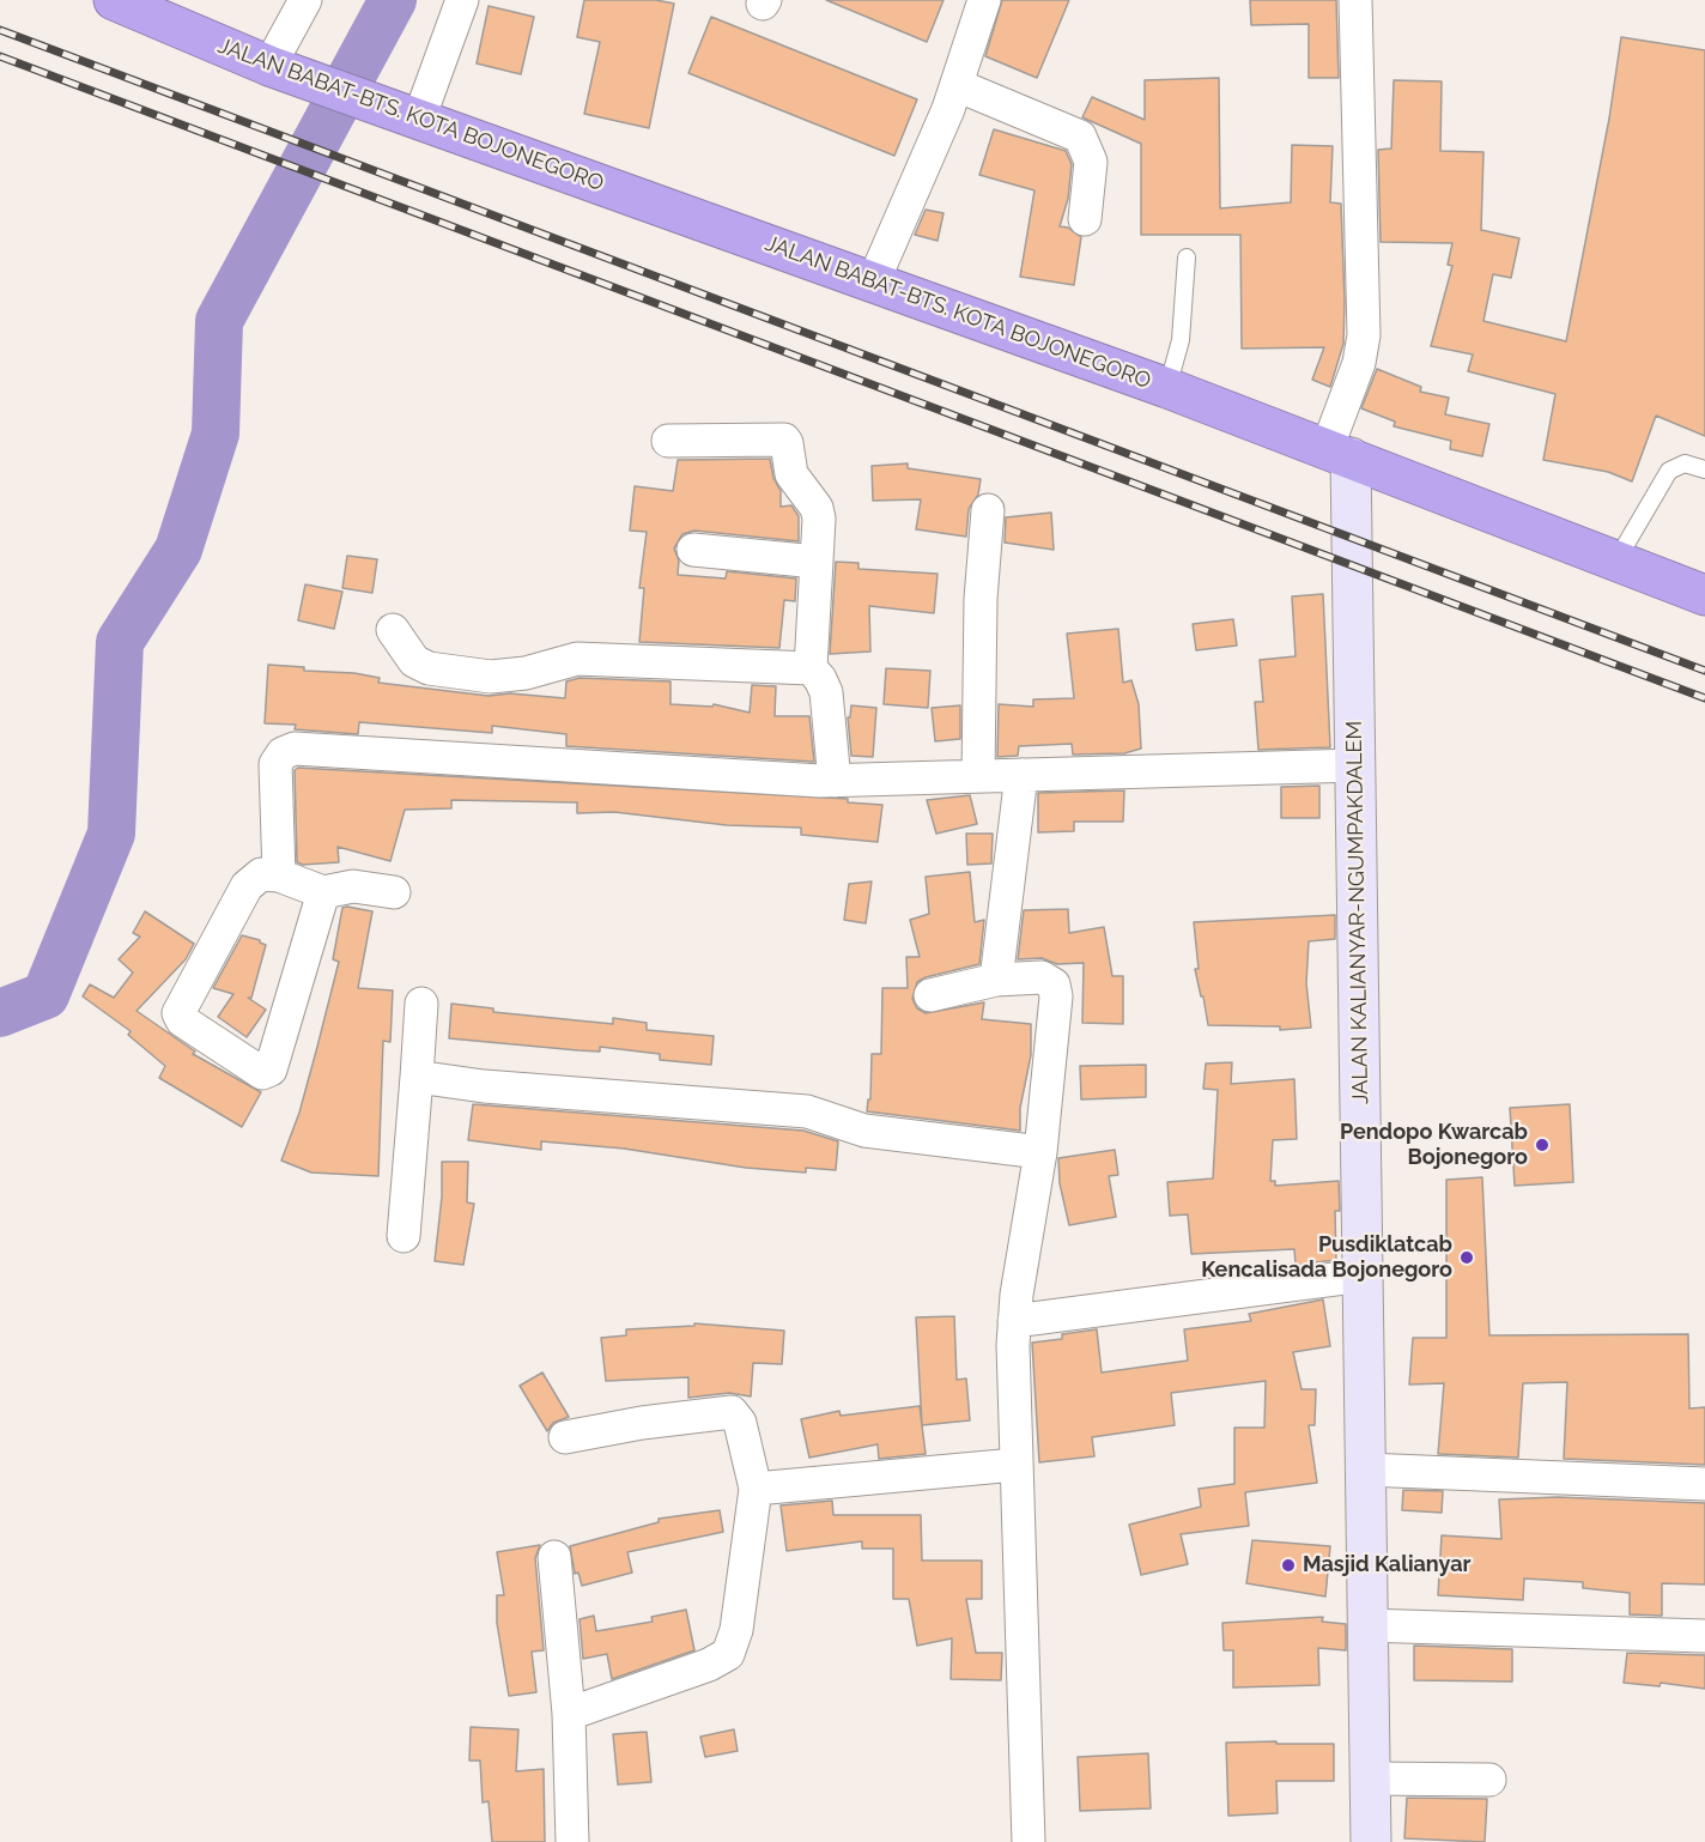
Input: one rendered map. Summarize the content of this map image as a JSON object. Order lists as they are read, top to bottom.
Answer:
{
  "streets": {
    "highway": ["JALAN BABAT-BTS. KOTA BOJONEGORO"],
    "street": ["JALAN KALIANYAR-NGUMPAKDALEM"]
  },
  "crossings": [
    ["JALAN BABAT-BTS. KOTA BOJONEGORO", "JALAN KALIANYAR-NGUMPAKDALEM"]
  ],
  "places": ["Pendopo Kwarcab Bojonegoro", "Pusdiklatcab Kencalisada Bojonegoro", "Masjid Kalianyar"]
}
